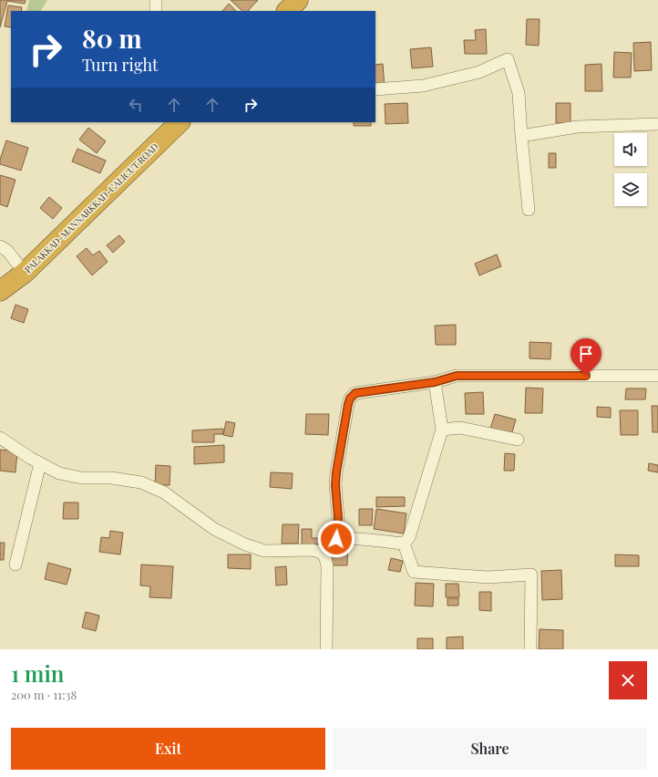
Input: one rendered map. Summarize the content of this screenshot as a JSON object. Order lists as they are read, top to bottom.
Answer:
{
  "streets": {
    "highway": ["PALAKKAD-MANNARKKAD-CALICUT ROAD"]
  },
  "page": {
    "turn": ["80 m", "Turn right"],
    "heading": ["1 min", "200 m · 11:38"],
    "buttons": ["Exit", "Share"]
  }
}
